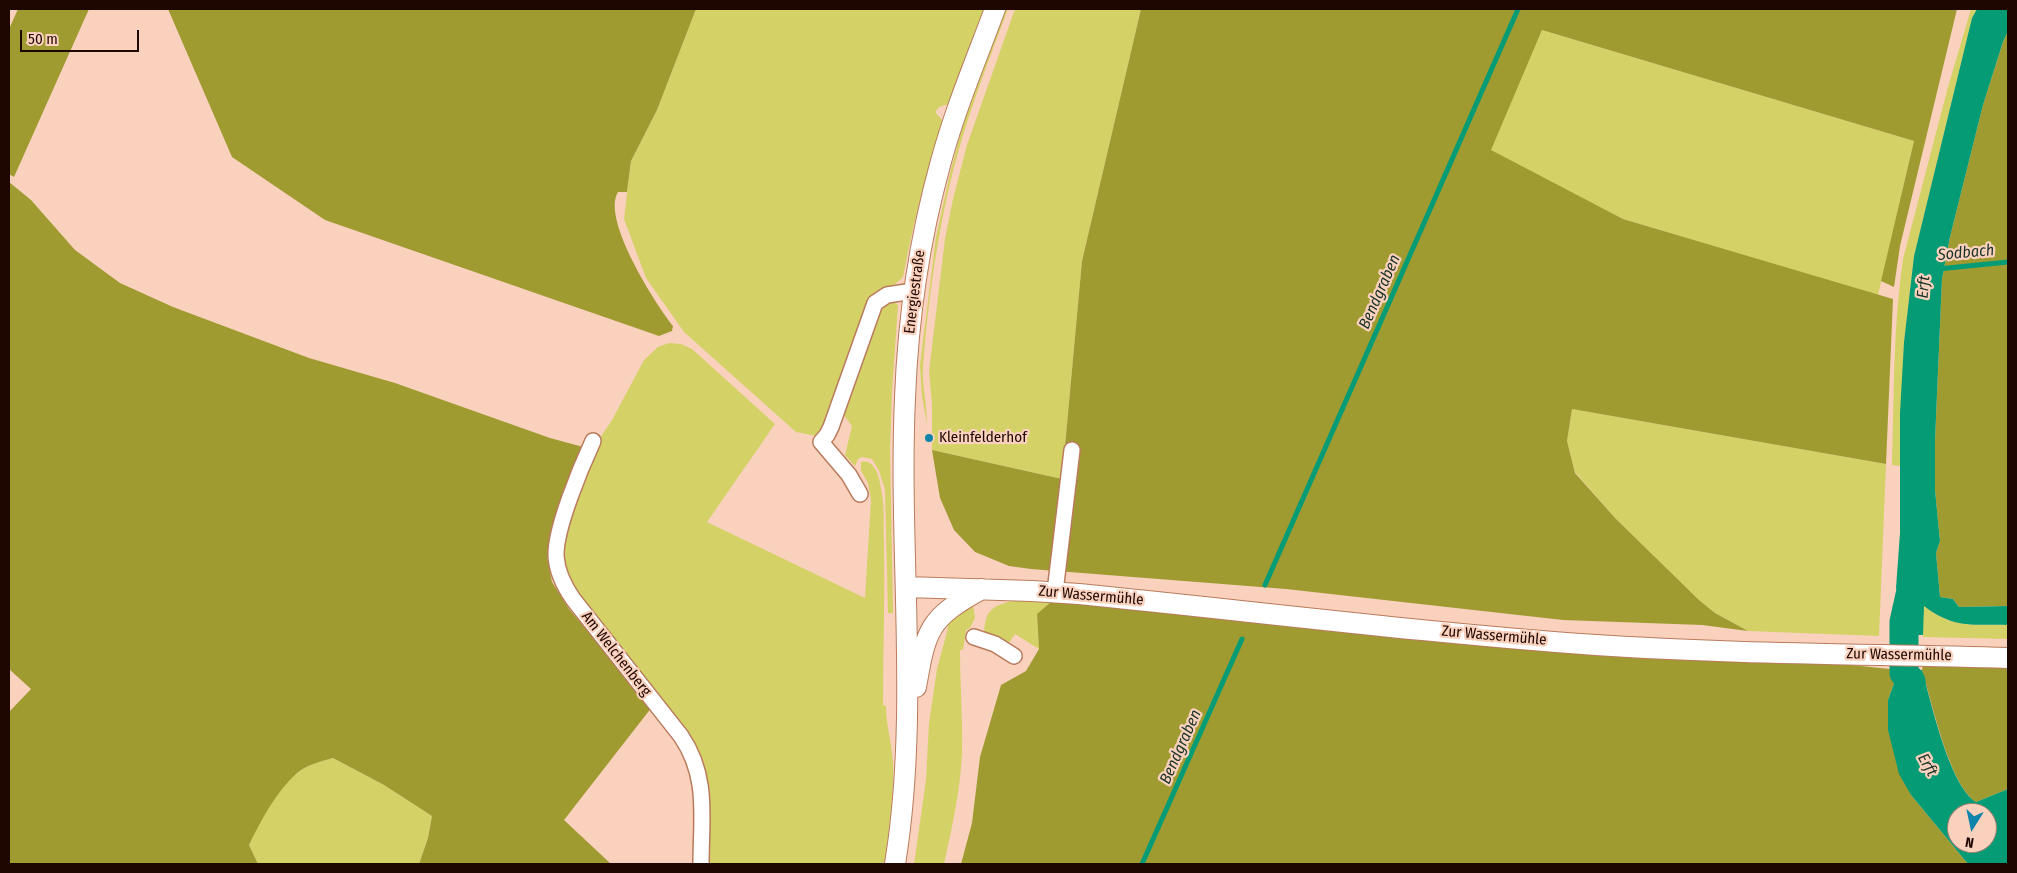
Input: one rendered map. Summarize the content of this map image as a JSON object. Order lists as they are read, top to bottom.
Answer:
{
  "streets": {
    "main road": ["Energiestraße", "Zur Wassermühle"],
    "street": ["Am Welchenberg"]
  },
  "crossings": [
    ["Energiestraße", "Zur Wassermühle"]
  ],
  "water": ["Sodbach", "Erft", "Bendgraben"],
  "places": ["Kleinfelderhof"],
  "scale_bar": "50 m",
  "north": "bottom"
}
